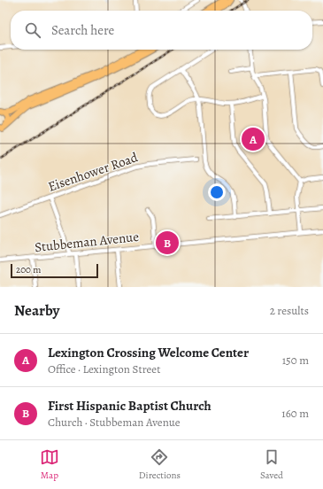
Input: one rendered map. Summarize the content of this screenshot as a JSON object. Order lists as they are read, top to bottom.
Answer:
{
  "streets": {
    "street": ["Eisenhower Road", "Stubbeman Avenue"]
  },
  "scale_bar": "200 m",
  "page": {
    "search": "Search here",
    "pins": ["A", "B"],
    "scale": "200 m",
    "heading": ["Nearby", "2 results"],
    "list": [
      {
        "mark": "A",
        "name": "Lexington Crossing Welcome Center",
        "note": "Office · Lexington Street",
        "value": "150 m"
      },
      {
        "mark": "B",
        "name": "First Hispanic Baptist Church",
        "note": "Church · Stubbeman Avenue",
        "value": "160 m"
      }
    ],
    "nav": ["Map", "Directions", "Saved"]
  }
}
